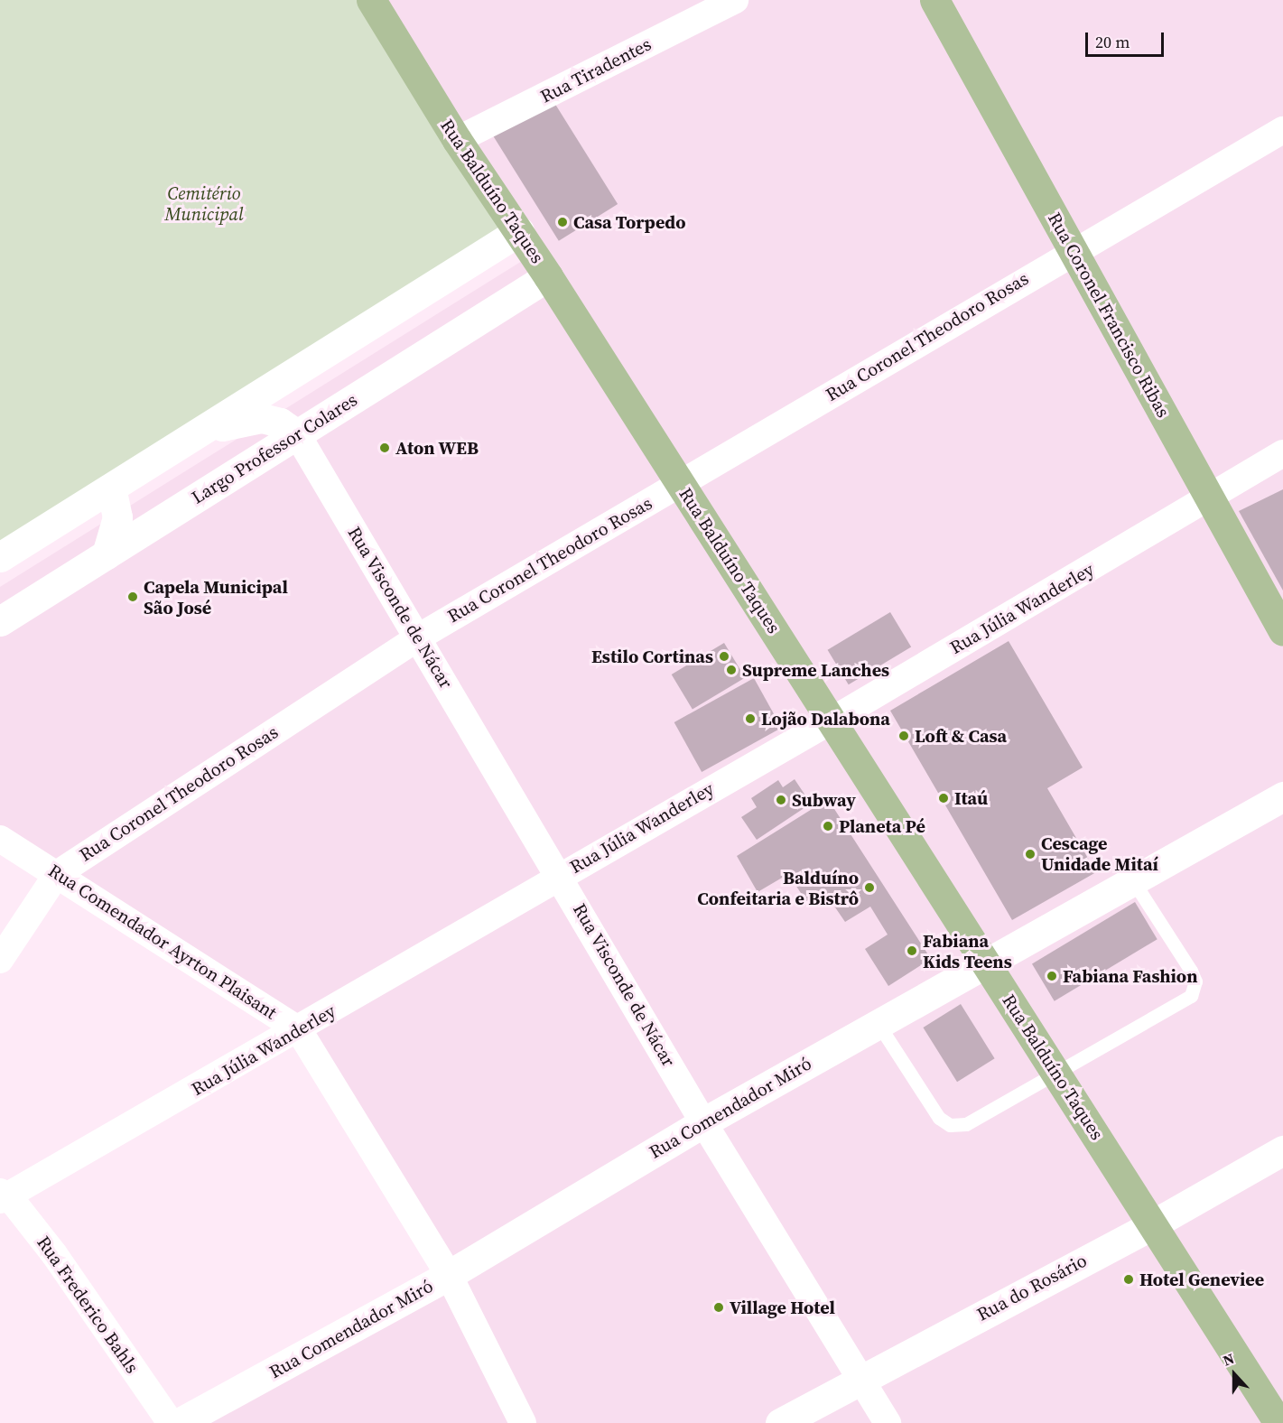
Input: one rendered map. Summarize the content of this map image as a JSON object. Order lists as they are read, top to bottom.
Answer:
{
  "streets": {
    "main road": [
      "Rua Balduíno Taques",
      "Rua Coronel Francisco Ribas",
      "Largo Professor Colares",
      "Rua Comendador Miró",
      "Rua do Rosário"
    ],
    "street": [
      "Rua Tiradentes",
      "Rua Coronel Theodoro Rosas",
      "Rua Visconde de Nácar",
      "Rua Júlia Wanderley",
      "Rua Comendador Ayrton Plaisant",
      "Rua Frederico Bahls"
    ]
  },
  "crossings": [
    ["Rua Tiradentes", "Rua Balduíno Taques"],
    ["Rua Balduíno Taques", "Rua Coronel Theodoro Rosas"],
    ["Rua Balduíno Taques", "Largo Professor Colares"],
    ["Rua Balduíno Taques", "Rua Júlia Wanderley"],
    ["Rua Balduíno Taques", "Rua Comendador Miró"],
    ["Rua Balduíno Taques", "Rua do Rosário"],
    ["Rua Coronel Francisco Ribas", "Rua Coronel Theodoro Rosas"],
    ["Rua Coronel Francisco Ribas", "Rua Júlia Wanderley"],
    ["Rua Coronel Theodoro Rosas", "Rua Visconde de Nácar"],
    ["Rua Coronel Theodoro Rosas", "Rua Comendador Ayrton Plaisant"],
    ["Largo Professor Colares", "Rua Visconde de Nácar"],
    ["Rua Visconde de Nácar", "Rua Júlia Wanderley"],
    ["Rua Visconde de Nácar", "Rua Comendador Miró"],
    ["Rua Visconde de Nácar", "Rua do Rosário"],
    ["Rua Júlia Wanderley", "Rua Comendador Ayrton Plaisant"],
    ["Rua Júlia Wanderley", "Rua Frederico Bahls"],
    ["Rua Comendador Ayrton Plaisant", "Rua Comendador Miró"]
  ],
  "parks": ["Cemitério Municipal"],
  "places": [
    "Casa Torpedo",
    "Aton WEB",
    "Capela Municipal São José",
    "Estilo Cortinas",
    "Supreme Lanches",
    "Lojão Dalabona",
    "Loft & Casa",
    "Itaú",
    "Subway",
    "Planeta Pé",
    "Cescage Unidade Mitaí",
    "Balduíno Confeitaria e Bistrô",
    "Fabiana Kids Teens",
    "Fabiana Fashion",
    "Hotel Geneviee",
    "Village Hotel"
  ],
  "scale_bar": "20 m",
  "north": "top"
}
